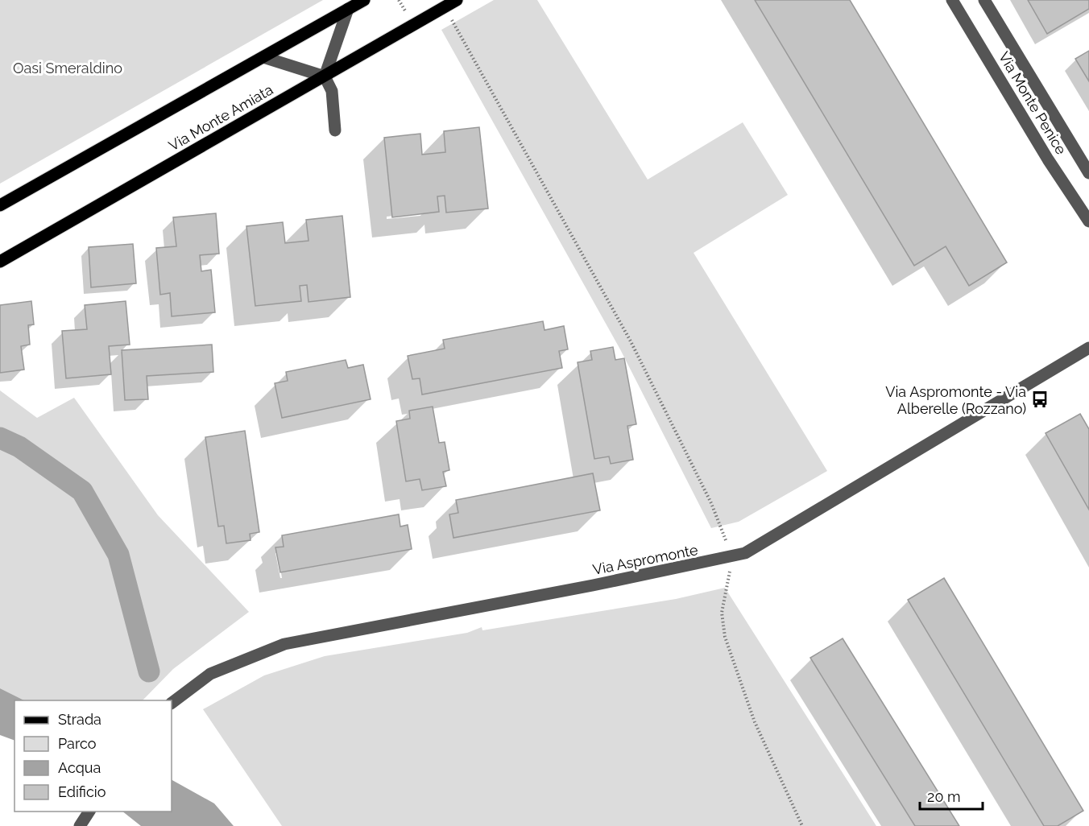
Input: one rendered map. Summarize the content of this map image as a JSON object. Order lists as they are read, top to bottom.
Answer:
{
  "streets": {
    "main road": ["Via Monte Amiata"],
    "street": ["Via Monte Penice", "Via Aspromonte"]
  },
  "parks": ["Oasi Smeraldino"],
  "places": {
    "bus stop": ["Via Aspromonte - Via Alberelle (Rozzano)"]
  },
  "legend": [
    "Strada",
    "Parco",
    "Acqua",
    "Edificio"
  ],
  "scale_bar": "20 m"
}
